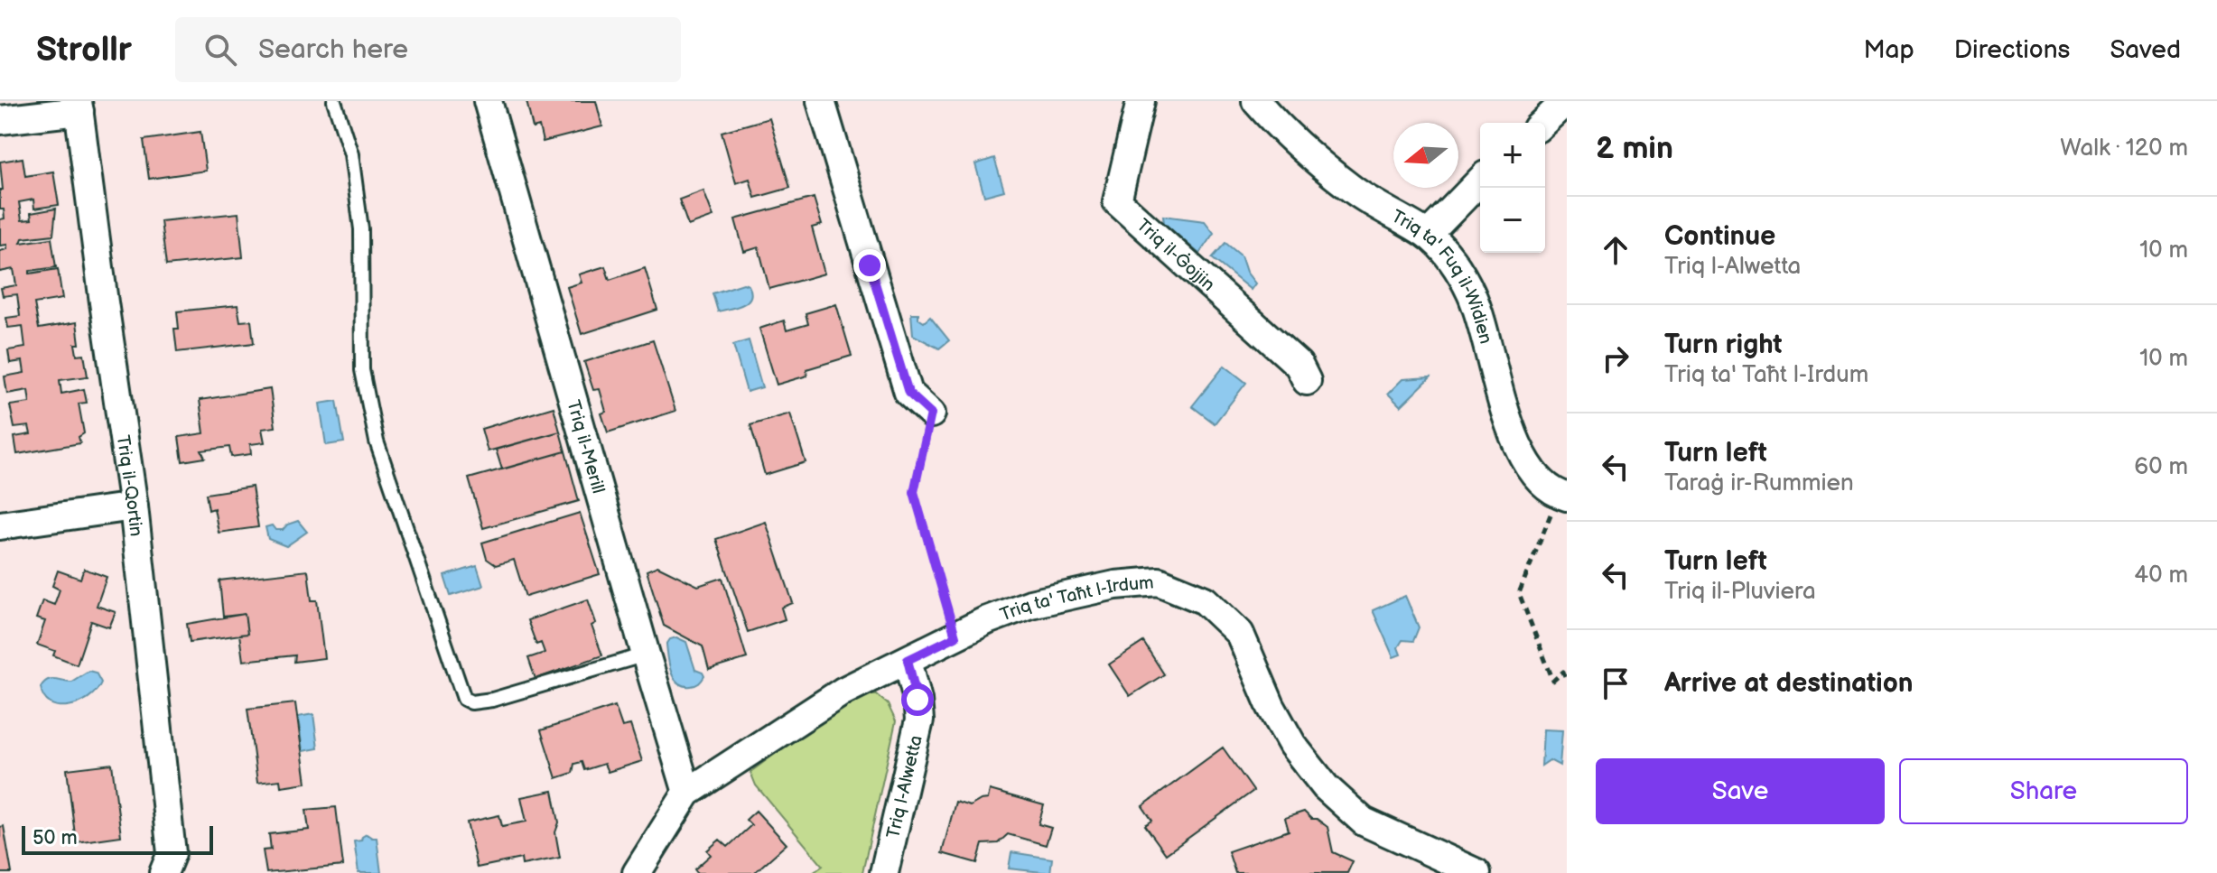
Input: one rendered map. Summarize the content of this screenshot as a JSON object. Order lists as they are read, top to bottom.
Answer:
{
  "streets": {
    "street": [
      "Triq il-Ġojjin",
      "Triq ta' Fuq il-Widien",
      "Triq il-Merill",
      "Triq il-Qortin",
      "Triq ta' Taħt l-Irdum",
      "Triq l-Alwetta"
    ]
  },
  "crossings": [
    ["Triq il-Merill", "Triq ta' Taħt l-Irdum"],
    ["Triq ta' Taħt l-Irdum", "Triq l-Alwetta"]
  ],
  "scale_bar": "50 m",
  "north": "left",
  "page": {
    "header": "Strollr",
    "search": "Search here",
    "nav": ["Map", "Directions", "Saved"],
    "heading": ["2 min", "Walk · 120 m"],
    "map_buttons": ["+", "−"],
    "list": [
      ["Continue", "Triq l-Alwetta", "10 m"],
      ["Turn right", "Triq ta' Taħt l-Irdum", "10 m"],
      ["Turn left", "Taraġ ir-Rummien", "60 m"],
      ["Turn left", "Triq il-Pluviera", "40 m"],
      "Arrive at destination"
    ],
    "buttons": ["Save", "Share"],
    "scale": "50 m"
  }
}
